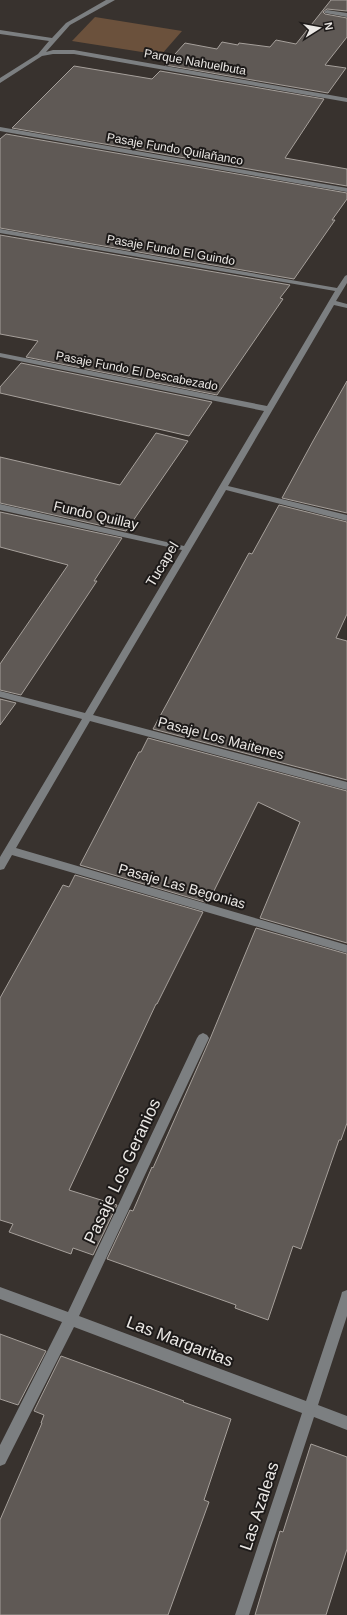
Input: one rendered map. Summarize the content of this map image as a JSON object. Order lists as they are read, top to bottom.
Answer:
{
  "streets": {
    "street": [
      "Parque Nahuelbuta",
      "Pasaje Fundo Quilañanco",
      "Pasaje Fundo El Guindo",
      "Pasaje Fundo El Descabezado",
      "Fundo Quillay",
      "Tucapel",
      "Pasaje Los Maitenes",
      "Pasaje Las Begonias",
      "Pasaje Los Geranios",
      "Las Margaritas",
      "Las Azaleas"
    ]
  },
  "crossings": [
    ["Pasaje Fundo El Guindo", "Tucapel"],
    ["Pasaje Fundo El Descabezado", "Tucapel"],
    ["Fundo Quillay", "Tucapel"],
    ["Tucapel", "Pasaje Los Maitenes"],
    ["Tucapel", "Pasaje Las Begonias"],
    ["Pasaje Los Geranios", "Las Margaritas"],
    ["Las Margaritas", "Las Azaleas"]
  ],
  "north": "right"
}
